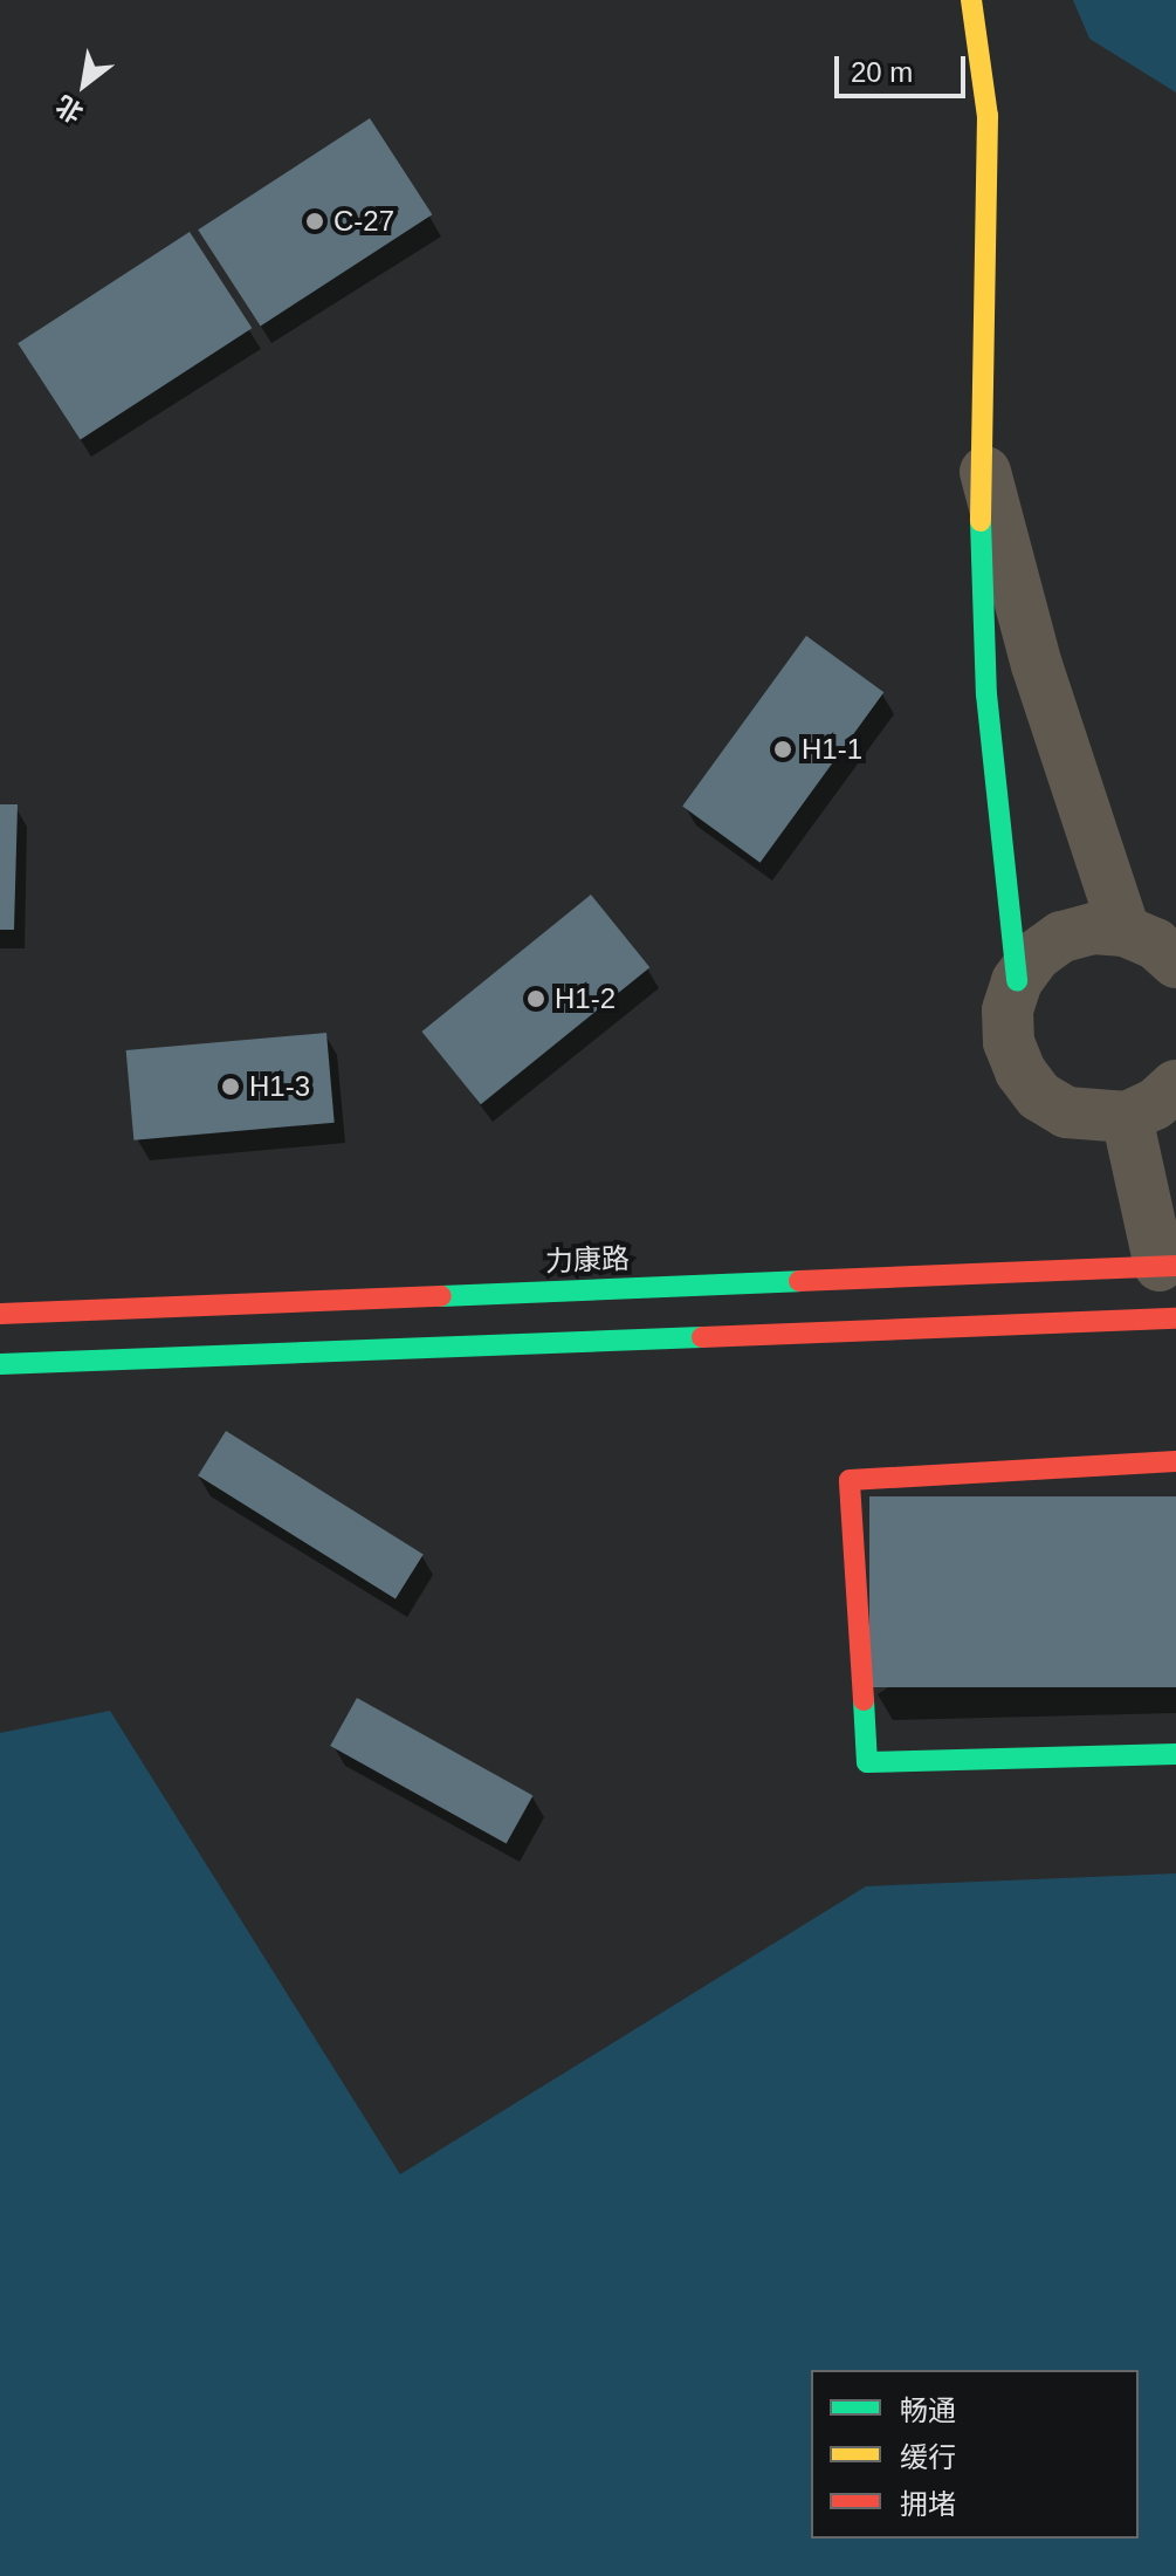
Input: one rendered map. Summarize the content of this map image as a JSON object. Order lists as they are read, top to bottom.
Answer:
{
  "streets": {
    "street": ["力康路"]
  },
  "places": [
    "C-27",
    "H1-1",
    "H1-2",
    "H1-3"
  ],
  "legend": ["畅通", "缓行", "拥堵"],
  "scale_bar": "20 m",
  "north": "bottom left"
}
